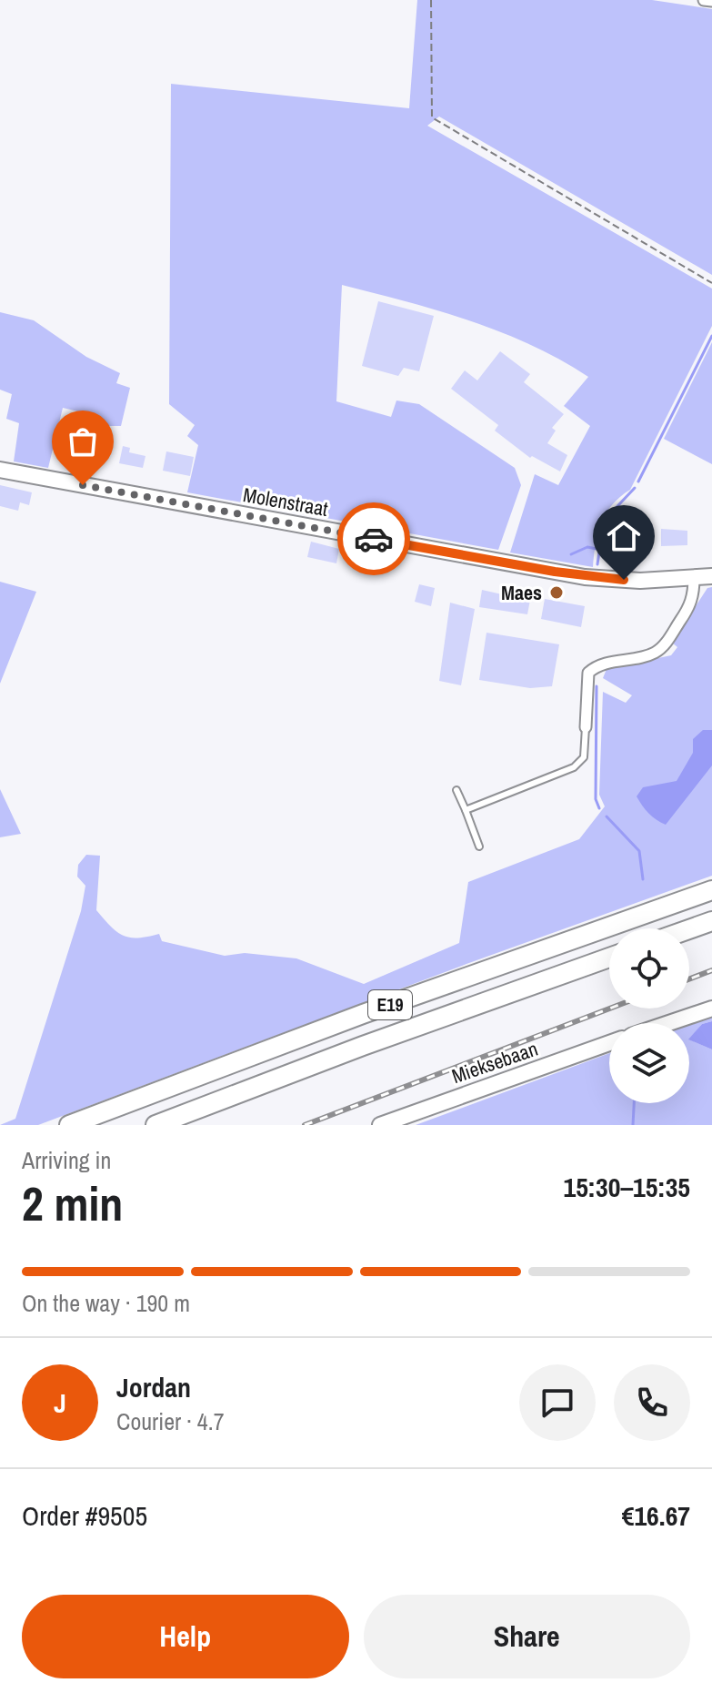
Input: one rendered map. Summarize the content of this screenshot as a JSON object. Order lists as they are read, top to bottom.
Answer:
{
  "streets": {
    "highway": ["E19"],
    "main road": ["Molenstraat", "Mieksebaan"]
  },
  "places": ["Maes"],
  "page": {
    "heading": ["2 min", "Arriving in", "15:30–15:35"],
    "panel": [
      "Jordan",
      "Courier · 4.7",
      "Order #9505",
      "€16.67"
    ],
    "bar": "On the way · 190 m",
    "round": "J",
    "buttons": ["Help", "Share"]
  }
}
